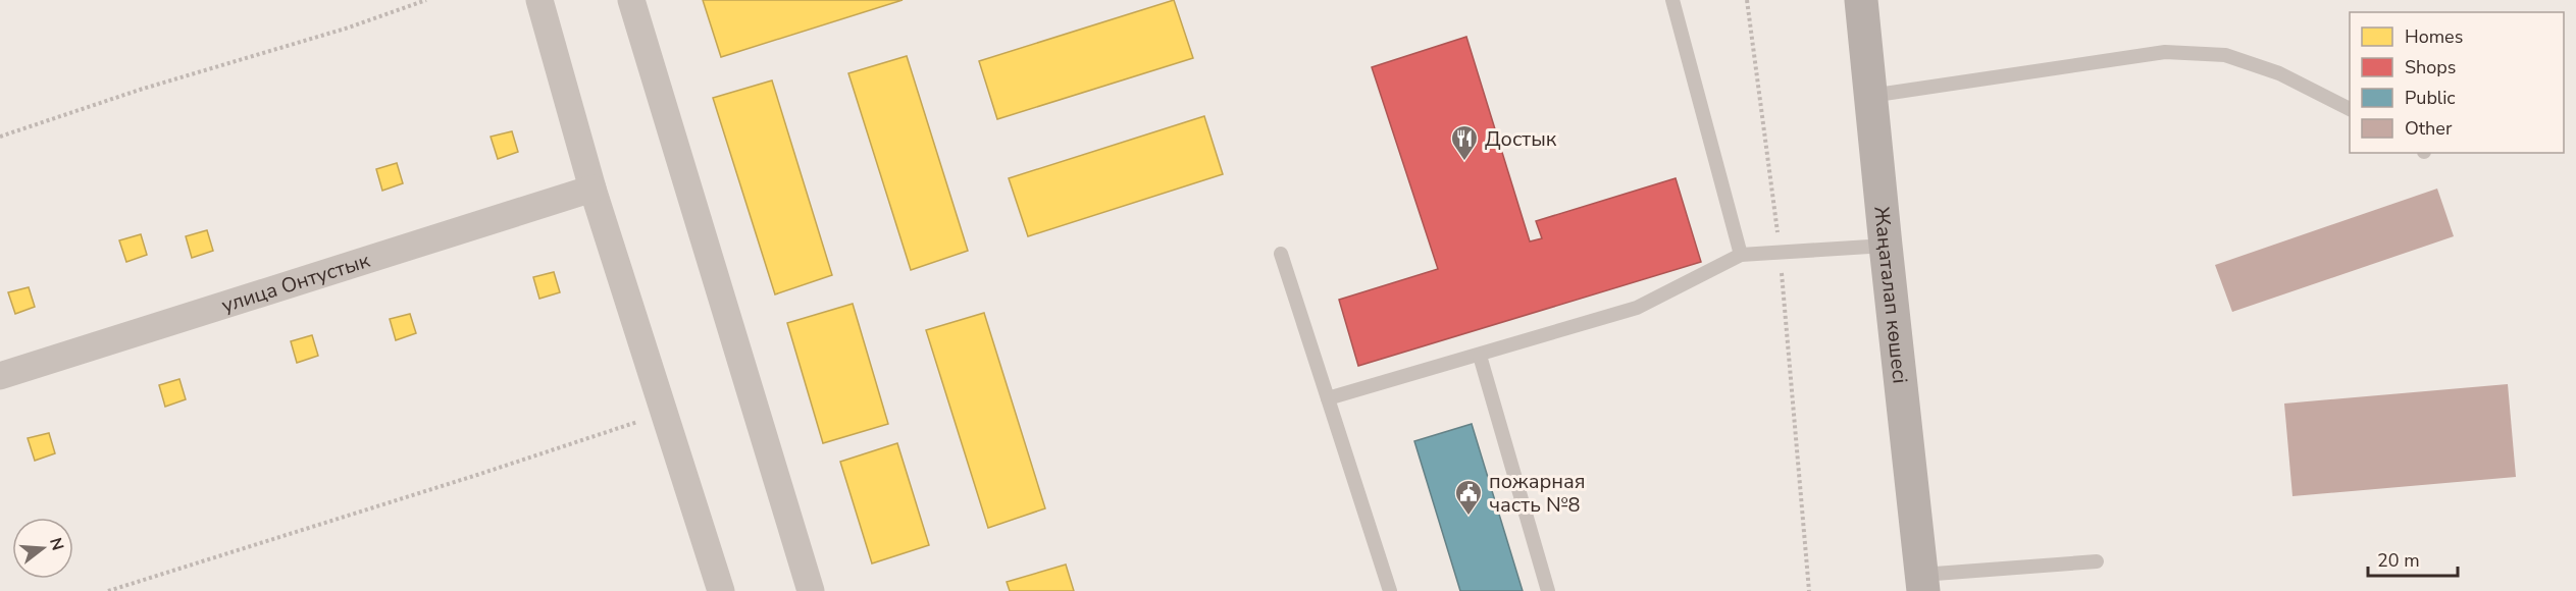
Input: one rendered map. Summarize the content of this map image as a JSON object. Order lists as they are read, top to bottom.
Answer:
{
  "streets": {
    "main road": ["Жаңаталап көшесі"],
    "street": ["улица Онтустык"]
  },
  "places": {
    "restaurant": ["Достык"],
    "public building": ["пожарная часть №8"]
  },
  "legend": [
    "Homes",
    "Shops",
    "Public",
    "Other"
  ],
  "scale_bar": "20 m",
  "north": "right"
}
